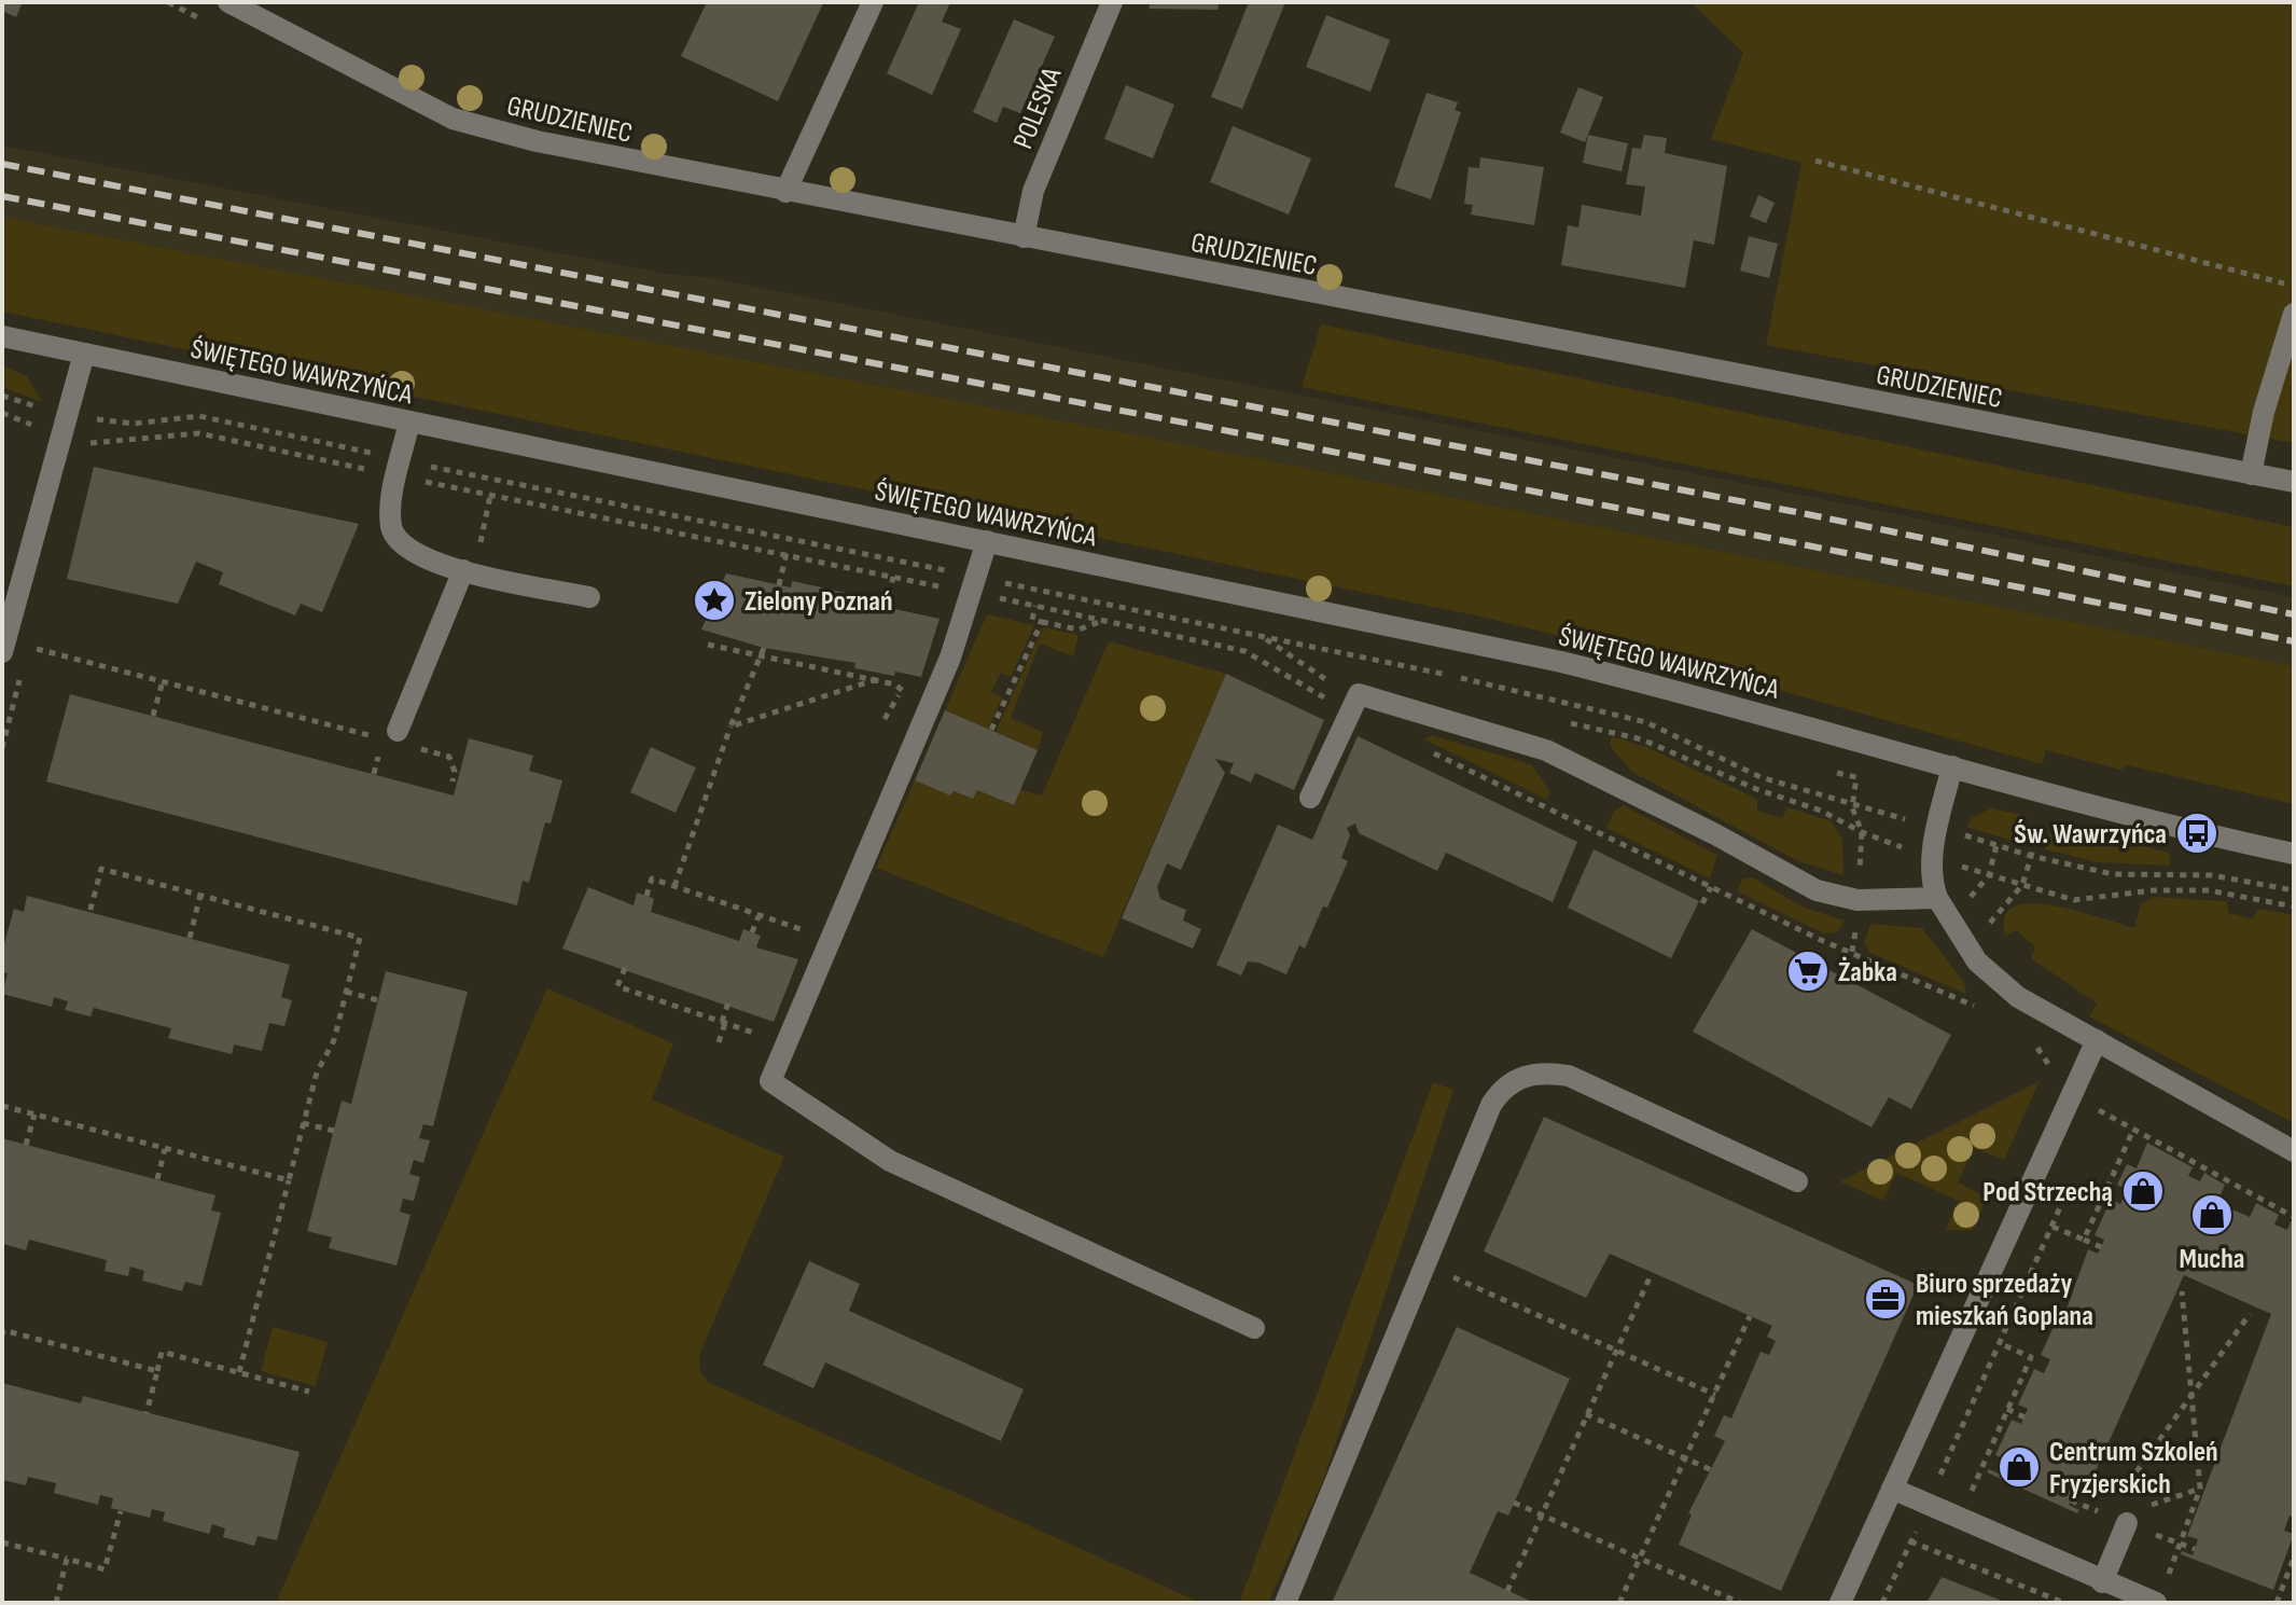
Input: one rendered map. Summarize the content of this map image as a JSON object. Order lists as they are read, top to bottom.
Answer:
{
  "streets": {
    "street": ["POLESKA", "GRUDZIENIEC", "ŚWIĘTEGO WAWRZYŃCA"]
  },
  "crossings": [
    ["POLESKA", "GRUDZIENIEC"]
  ],
  "places": {
    "place": ["Zielony Poznań"],
    "bus stop": ["Św. Wawrzyńca"],
    "supermarket": ["Żabka"],
    "shop": ["Pod Strzechą", "Mucha", "Centrum Szkoleń Fryzjerskich"],
    "office": ["Biuro sprzedaży mieszkań Goplana"]
  }
}
